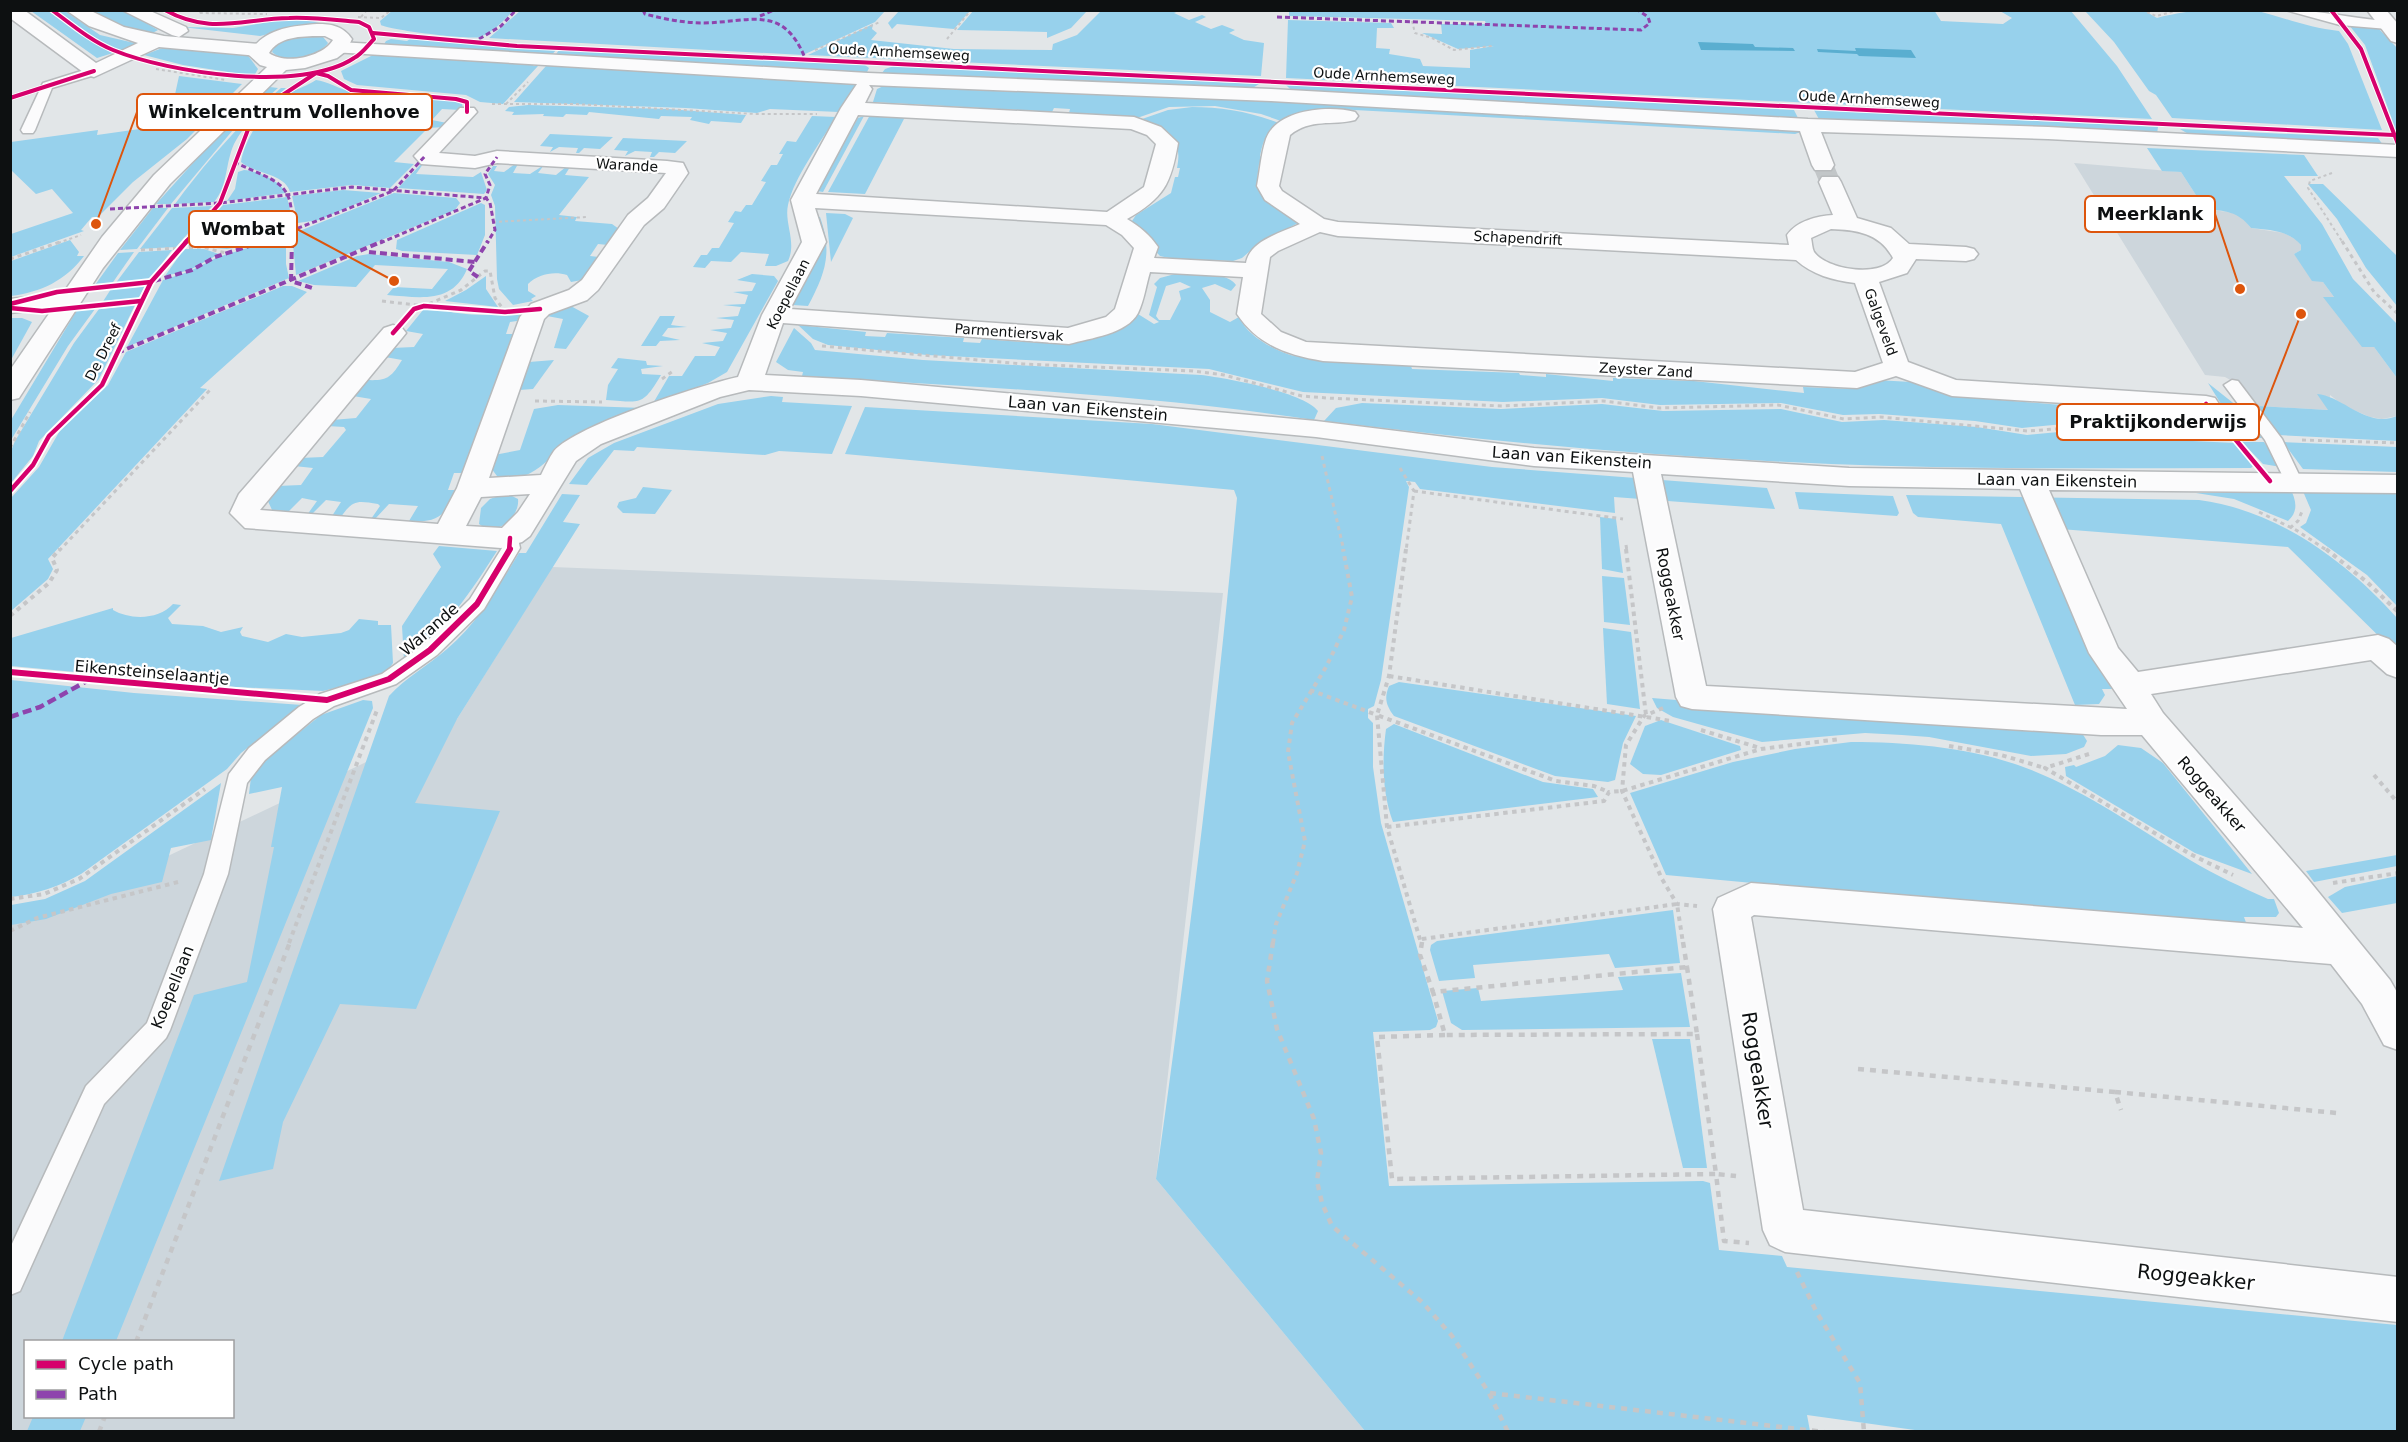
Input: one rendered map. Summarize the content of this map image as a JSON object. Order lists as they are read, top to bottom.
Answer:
{
  "streets": {
    "street": [
      "Oude Arnhemseweg",
      "Warande",
      "Schapendrift",
      "Koepellaan",
      "Galgeveld",
      "Parmentiersvak",
      "Zeyster Zand",
      "Laan van Eikenstein",
      "Roggeakker"
    ],
    "cycle path": ["De Dreef", "Eikensteinselaantje"]
  },
  "crossings": [
    ["Oude Arnhemseweg", "Schapendrift"],
    ["Warande", "Koepellaan"],
    ["Warande", "Laan van Eikenstein"],
    ["Koepellaan", "Parmentiersvak"],
    ["Koepellaan", "Laan van Eikenstein"],
    ["Galgeveld", "Zeyster Zand"],
    ["Laan van Eikenstein", "Roggeakker"]
  ],
  "places": [
    "Winkelcentrum Vollenhove",
    "Wombat",
    "Meerklank",
    "Praktijkonderwijs"
  ],
  "legend": ["Cycle path", "Path"]
}
